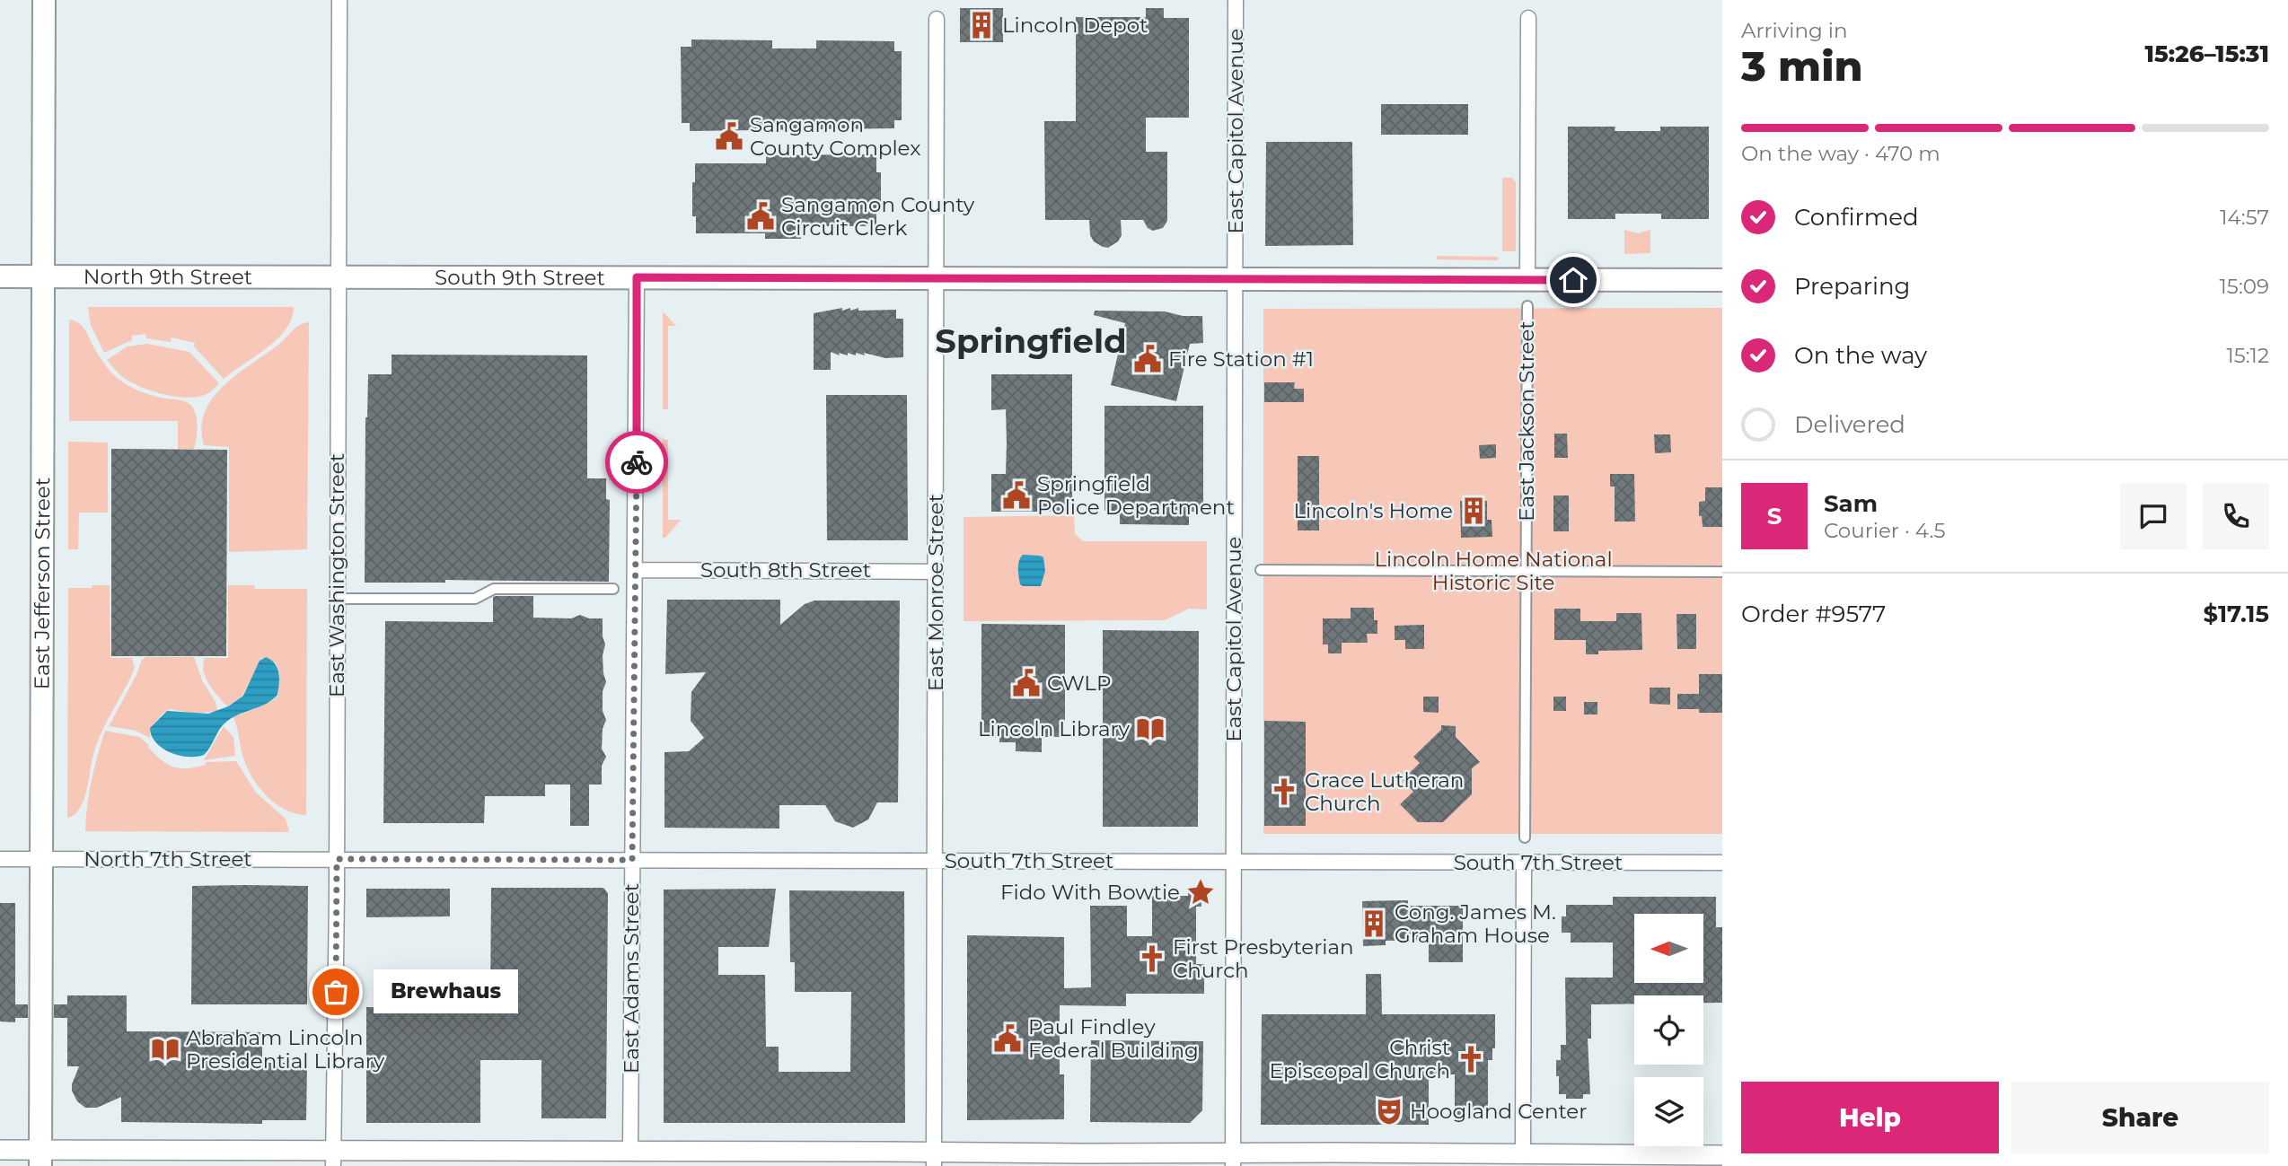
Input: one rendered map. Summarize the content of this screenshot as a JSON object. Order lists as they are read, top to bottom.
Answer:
{
  "streets": {
    "main road": ["North 9th Street", "South 9th Street", "East Jefferson Street"],
    "street": [
      "East Capitol Avenue",
      "East Jackson Street",
      "South 8th Street",
      "East Washington Street",
      "East Monroe Street",
      "North 7th Street",
      "South 7th Street",
      "East Adams Street"
    ]
  },
  "crossings": [
    ["East Capitol Avenue", "South 9th Street"],
    ["East Capitol Avenue", "South 7th Street"],
    ["North 9th Street", "South 9th Street"],
    ["North 9th Street", "East Washington Street"],
    ["North 9th Street", "East Jefferson Street"],
    ["South 9th Street", "East Washington Street"],
    ["South 9th Street", "East Monroe Street"],
    ["South 9th Street", "East Adams Street"],
    ["South 8th Street", "East Monroe Street"],
    ["South 8th Street", "East Adams Street"],
    ["East Washington Street", "North 7th Street"],
    ["East Washington Street", "South 7th Street"],
    ["East Jefferson Street", "North 7th Street"],
    ["East Monroe Street", "South 7th Street"],
    ["North 7th Street", "South 7th Street"],
    ["South 7th Street", "East Adams Street"]
  ],
  "districts": ["Springfield"],
  "parks": ["Lincoln Home National Historic Site"],
  "places": {
    "building": ["Lincoln Depot", "Lincoln's Home", "Cong. James M. Graham House"],
    "public building": [
      "Sangamon County Complex",
      "Sangamon County Circuit Clerk",
      "Fire Station #1",
      "Springfield Police Department",
      "CWLP",
      "Paul Findley Federal Building"
    ],
    "library": ["Lincoln Library", "Abraham Lincoln Presidential Library"],
    "church": ["Grace Lutheran Church", "First Presbyterian Church", "Christ Episcopal Church"],
    "place": ["Fido With Bowtie"],
    "other": ["Brewhaus"],
    "theatre": ["Hoogland Center"]
  },
  "north": "left",
  "page": {
    "heading": ["3 min", "Arriving in", "15:26–15:31"],
    "panel": [
      "Sam",
      "Courier · 4.5",
      "Order #9577",
      "$17.15"
    ],
    "bar": "On the way · 470 m",
    "list": [
      ["Confirmed", "14:57"],
      ["Preparing", "15:09"],
      ["On the way", "15:12"],
      "Delivered"
    ],
    "round": "S",
    "bubble": "Brewhaus",
    "buttons": ["Help", "Share"]
  }
}
